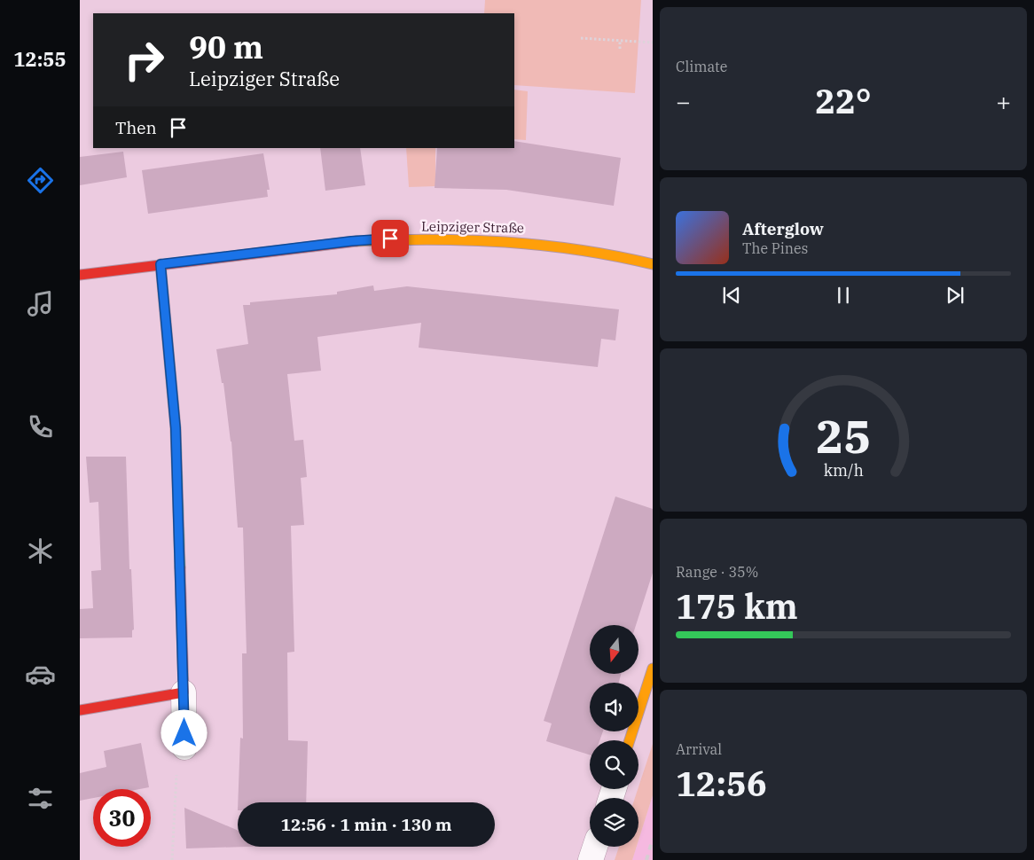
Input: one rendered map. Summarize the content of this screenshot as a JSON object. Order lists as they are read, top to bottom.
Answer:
{
  "streets": {
    "street": ["Leipziger Straße"]
  },
  "north": "bottom",
  "page": {
    "tabs": "12:55",
    "tile": [
      "Climate",
      ["Range · 35%", "175 km"],
      ["Arrival", "12:56"]
    ],
    "turn": ["90 m", "Leipziger Straße"],
    "heat": ["−", "22°", "+"],
    "then": "Then",
    "song": ["Afterglow", "The Pines"],
    "limit": "30",
    "trip": "12:56 · 1 min · 130 m",
    "gauge": ["25", "km/h"]
  }
}
